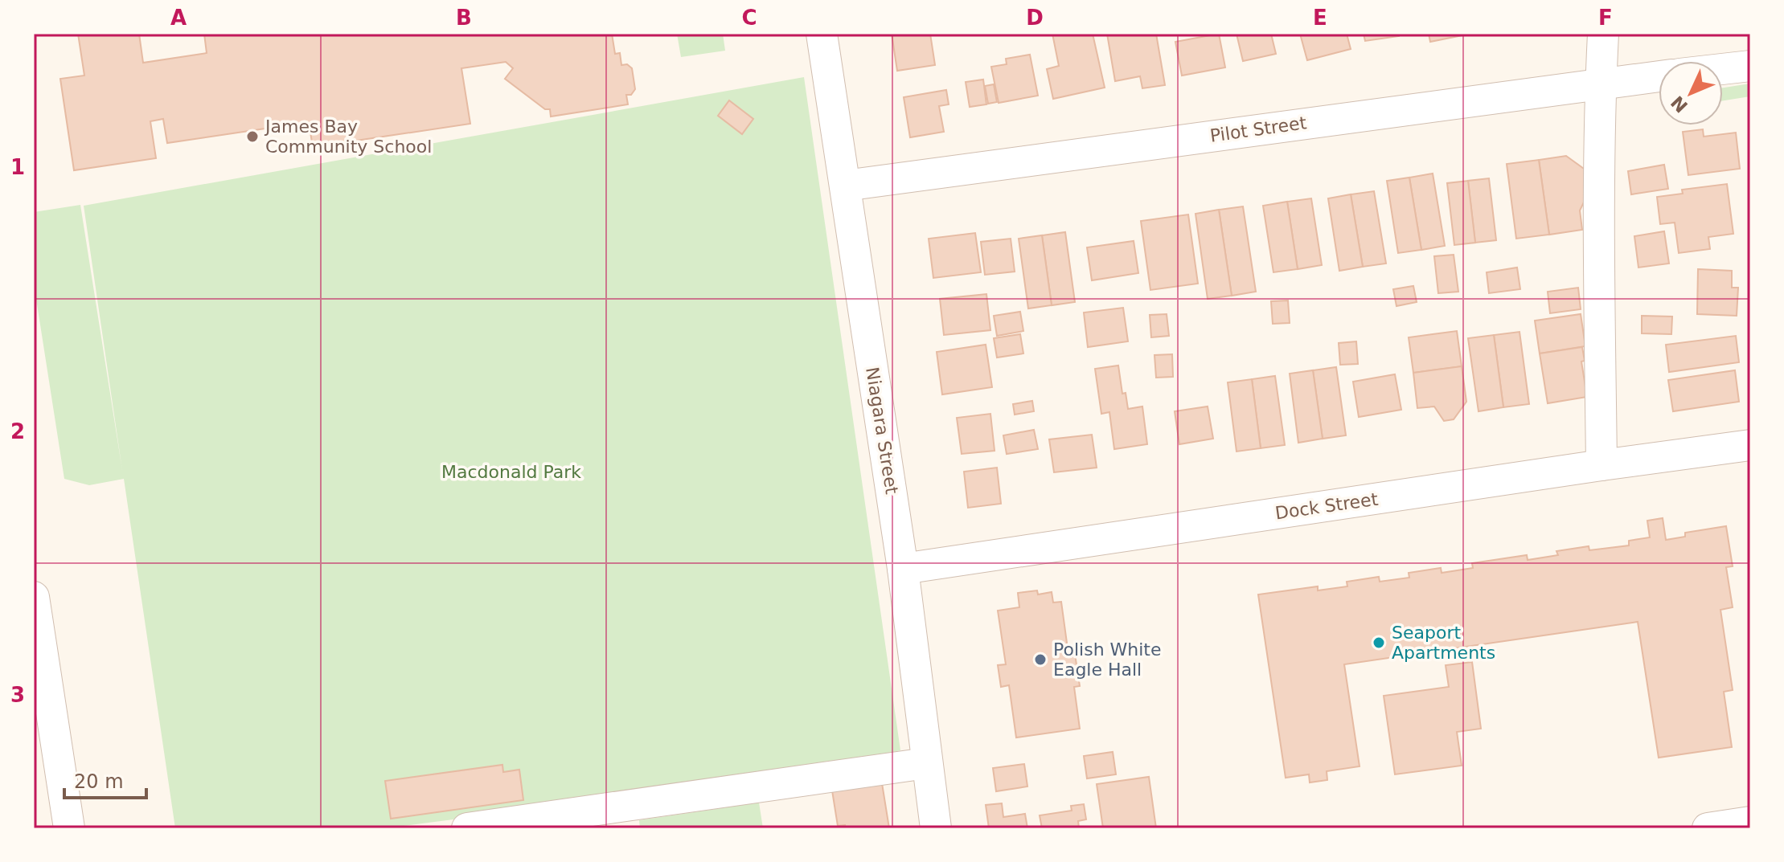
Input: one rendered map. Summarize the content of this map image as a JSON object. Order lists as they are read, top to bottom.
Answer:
{
  "streets": {
    "street": ["Pilot Street", "Niagara Street", "Dock Street"]
  },
  "crossings": [
    ["Pilot Street", "Niagara Street"],
    ["Niagara Street", "Dock Street"]
  ],
  "parks": ["Macdonald Park"],
  "places": ["James Bay Community School", "Seaport Apartments", "Polish White Eagle Hall"],
  "scale_bar": "20 m",
  "north": "bottom left",
  "grid": {
    "columns": [
      "A",
      "B",
      "C",
      "D",
      "E",
      "F"
    ],
    "rows": ["1", "2", "3"]
  }
}
